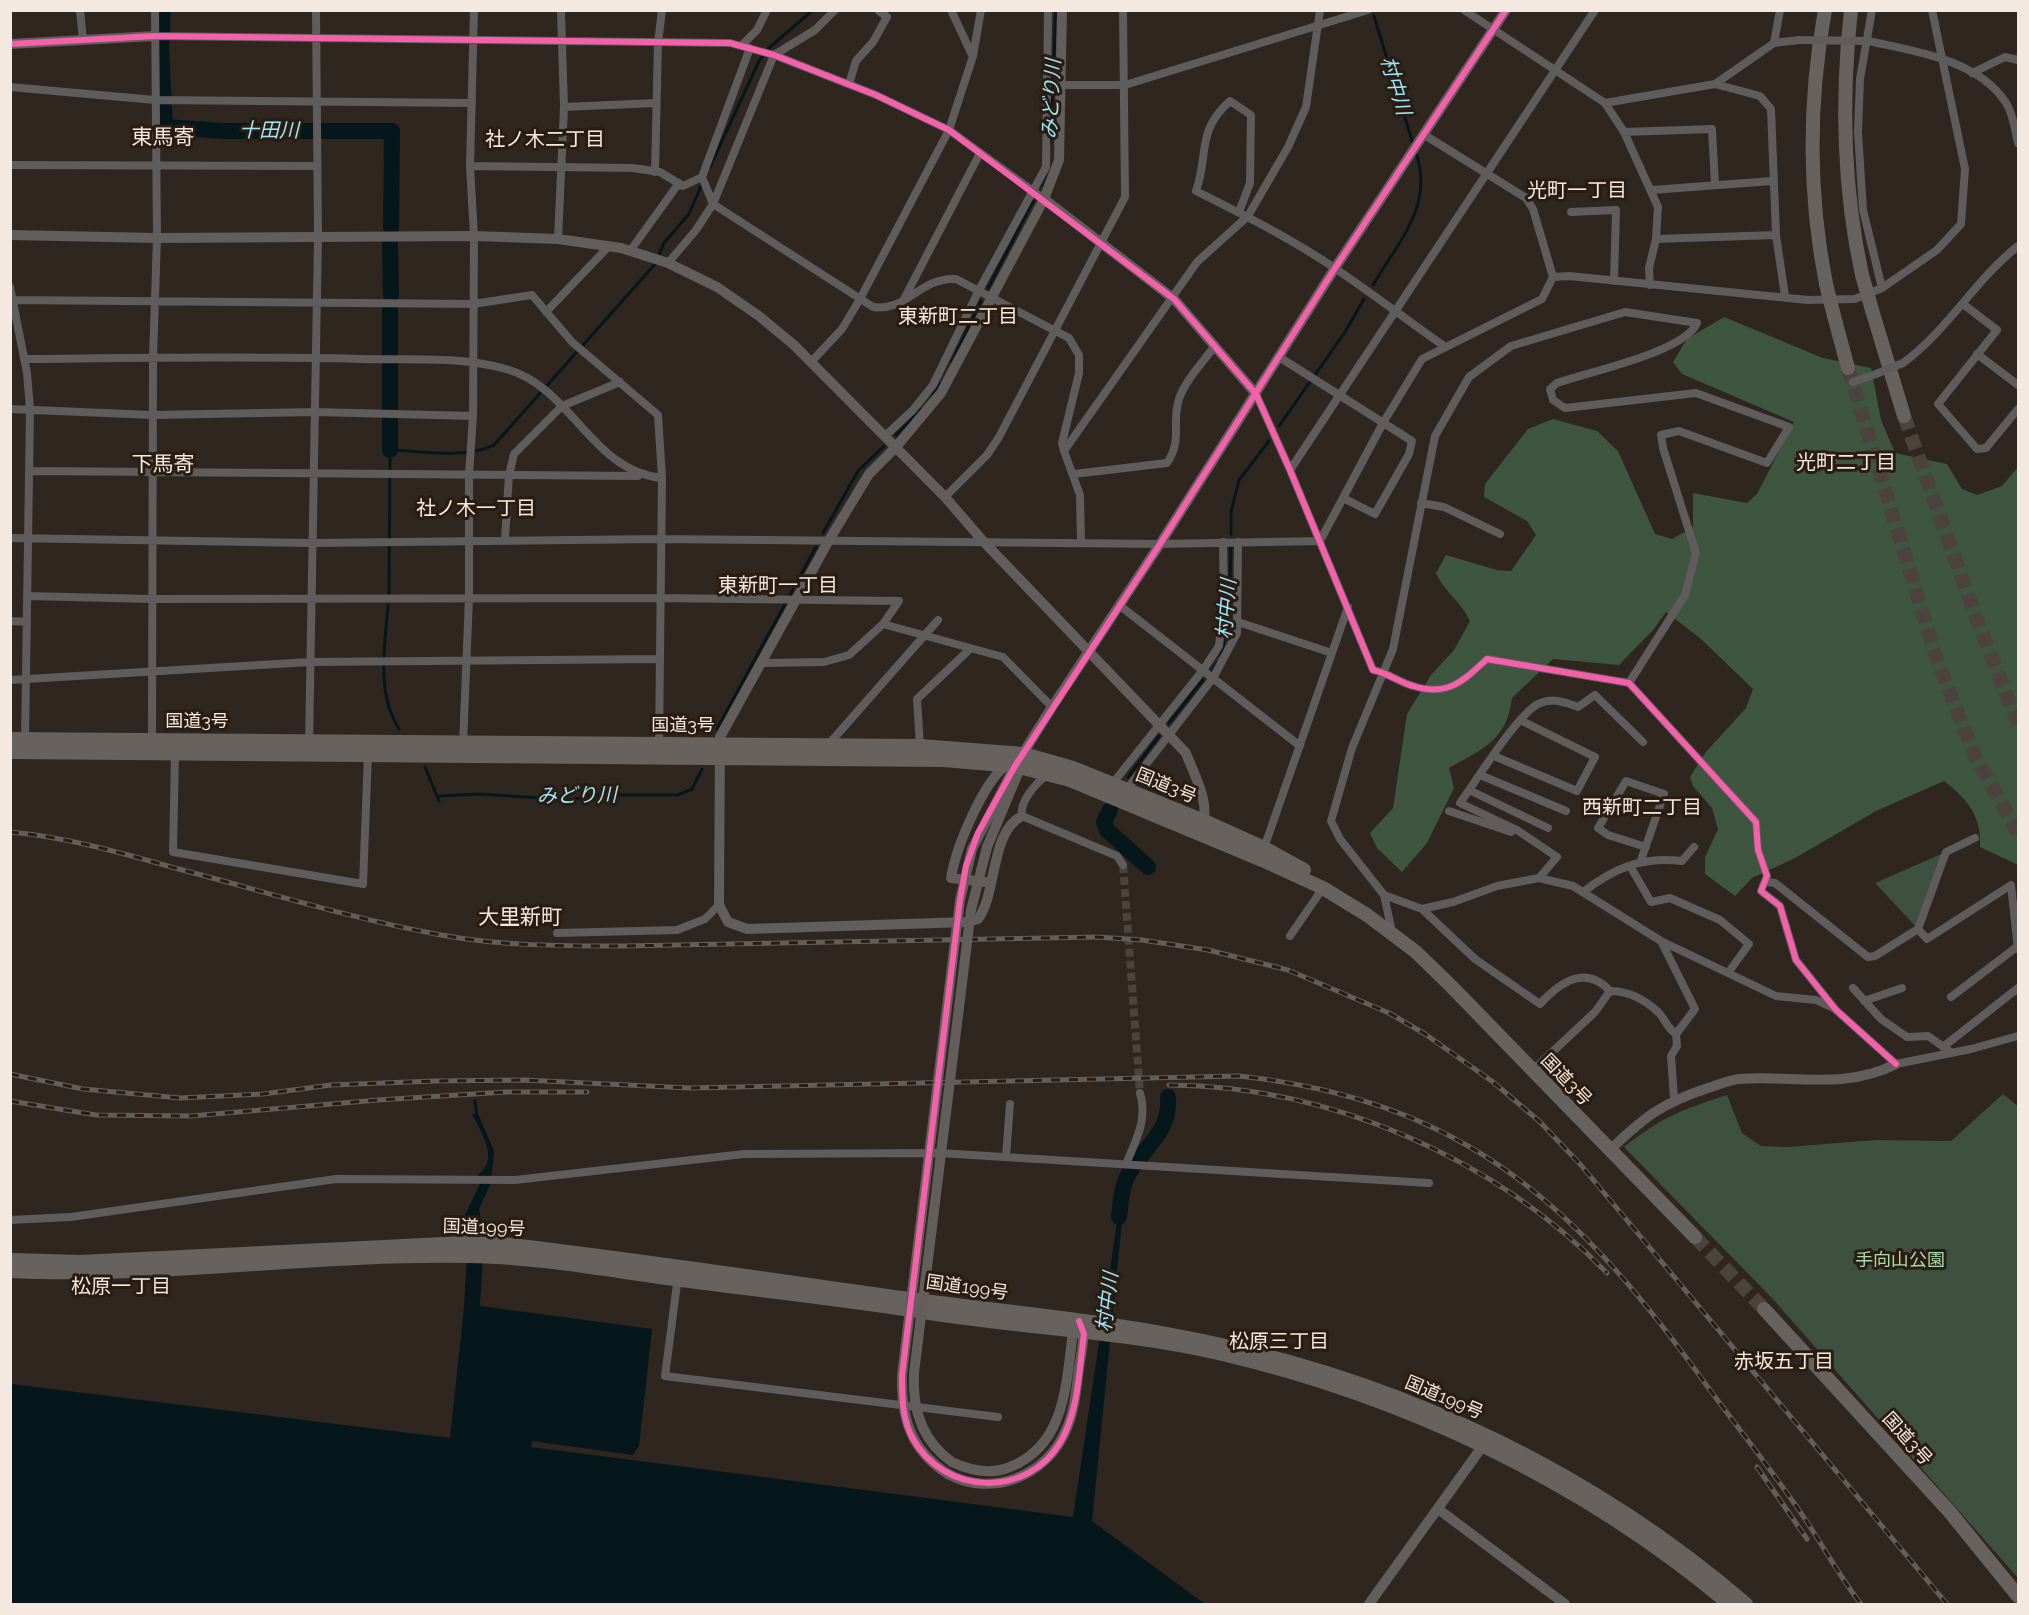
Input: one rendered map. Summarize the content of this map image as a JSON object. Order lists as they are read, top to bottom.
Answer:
{
  "streets": {
    "highway": ["国道3号", "国道199号"]
  },
  "districts": [
    "東馬寄",
    "社ノ木二丁目",
    "光町一丁目",
    "東新町二丁目",
    "光町二丁目",
    "下馬寄",
    "社ノ木一丁目",
    "東新町一丁目",
    "西新町二丁目",
    "大里新町",
    "松原一丁目",
    "松原三丁目",
    "赤坂五丁目"
  ],
  "water": ["村中川", "みどり川", "十田川"],
  "parks": ["手向山公園"]
}
